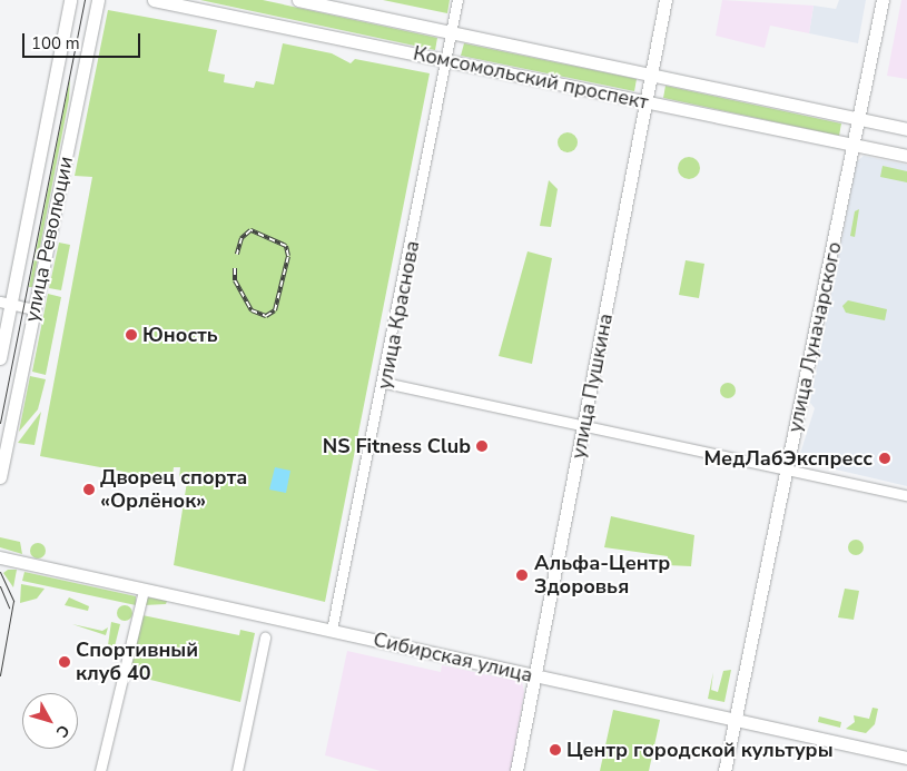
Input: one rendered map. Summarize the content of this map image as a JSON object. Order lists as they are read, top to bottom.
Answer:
{
  "streets": {
    "main road": [
      "Комсомольский проспект",
      "улица Революции",
      "улица Луначарского",
      "улица Пушкина",
      "Сибирская улица"
    ],
    "street": ["улица Краснова"]
  },
  "crossings": [
    ["Комсомольский проспект", "улица Краснова"],
    ["Комсомольский проспект", "улица Луначарского"],
    ["Комсомольский проспект", "улица Пушкина"],
    ["улица Краснова", "Сибирская улица"],
    ["улица Луначарского", "Сибирская улица"],
    ["улица Пушкина", "Сибирская улица"]
  ],
  "places": [
    "Юность",
    "NS Fitness Club",
    "МедЛабЭкспресс",
    "Дворец спорта «Орлёнок»",
    "Альфа-Центр Здоровья",
    "Спортивный клуб 40",
    "Центр городской культуры"
  ],
  "scale_bar": "100 m",
  "north": "bottom right"
}
